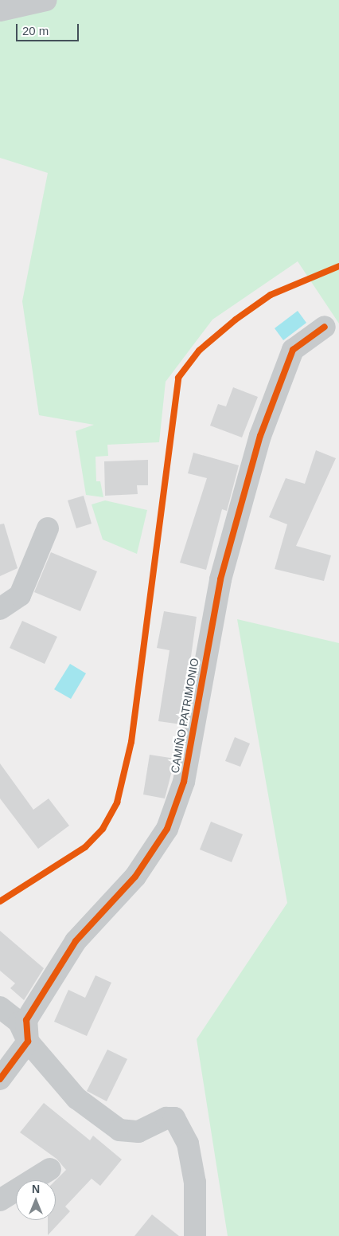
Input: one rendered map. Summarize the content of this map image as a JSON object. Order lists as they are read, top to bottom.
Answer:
{
  "streets": {
    "street": ["CAMIÑO PATRIMONIO"]
  },
  "scale_bar": "20 m",
  "north": "top"
}
